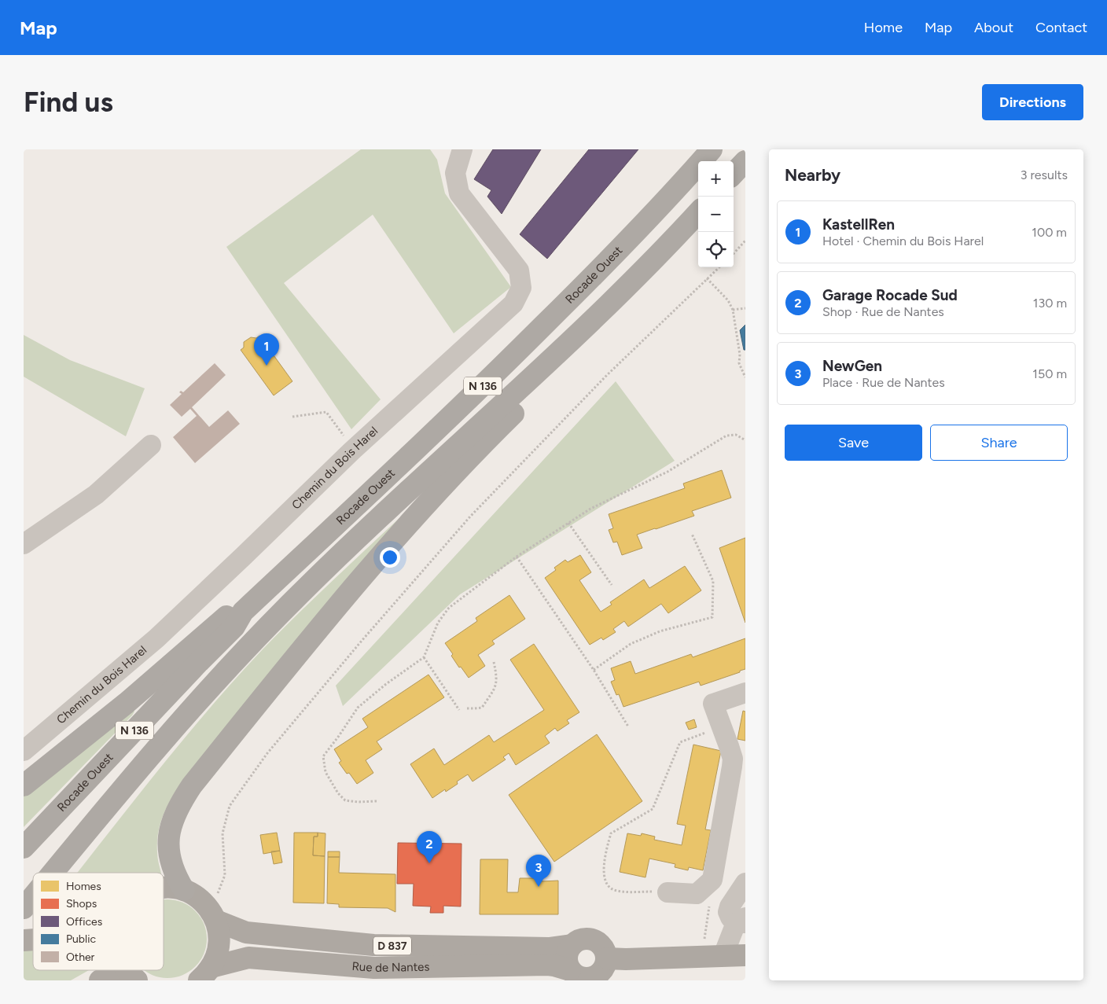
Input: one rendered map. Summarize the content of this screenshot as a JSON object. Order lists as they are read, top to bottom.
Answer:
{
  "streets": {
    "highway": ["Rocade Ouest", "N 136"],
    "main road": ["D 837", "Rue de Nantes"],
    "street": ["Chemin du Bois Harel"]
  },
  "legend": [
    "Homes",
    "Shops",
    "Offices",
    "Public",
    "Other"
  ],
  "page": {
    "header": "Map",
    "nav": [
      "Home",
      "Map",
      "About",
      "Contact"
    ],
    "buttons": [
      "Directions",
      ["Save", "Share"]
    ],
    "title": "Find us",
    "heading": ["Nearby", "3 results"],
    "map_buttons": ["+", "−"],
    "list": [
      {
        "mark": "1",
        "name": "KastellRen",
        "note": "Hotel · Chemin du Bois Harel",
        "value": "100 m"
      },
      {
        "mark": "2",
        "name": "Garage Rocade Sud",
        "note": "Shop · Rue de Nantes",
        "value": "130 m"
      },
      {
        "mark": "3",
        "name": "NewGen",
        "note": "Place · Rue de Nantes",
        "value": "150 m"
      }
    ],
    "pins": ["1", "2", "3"]
  }
}
